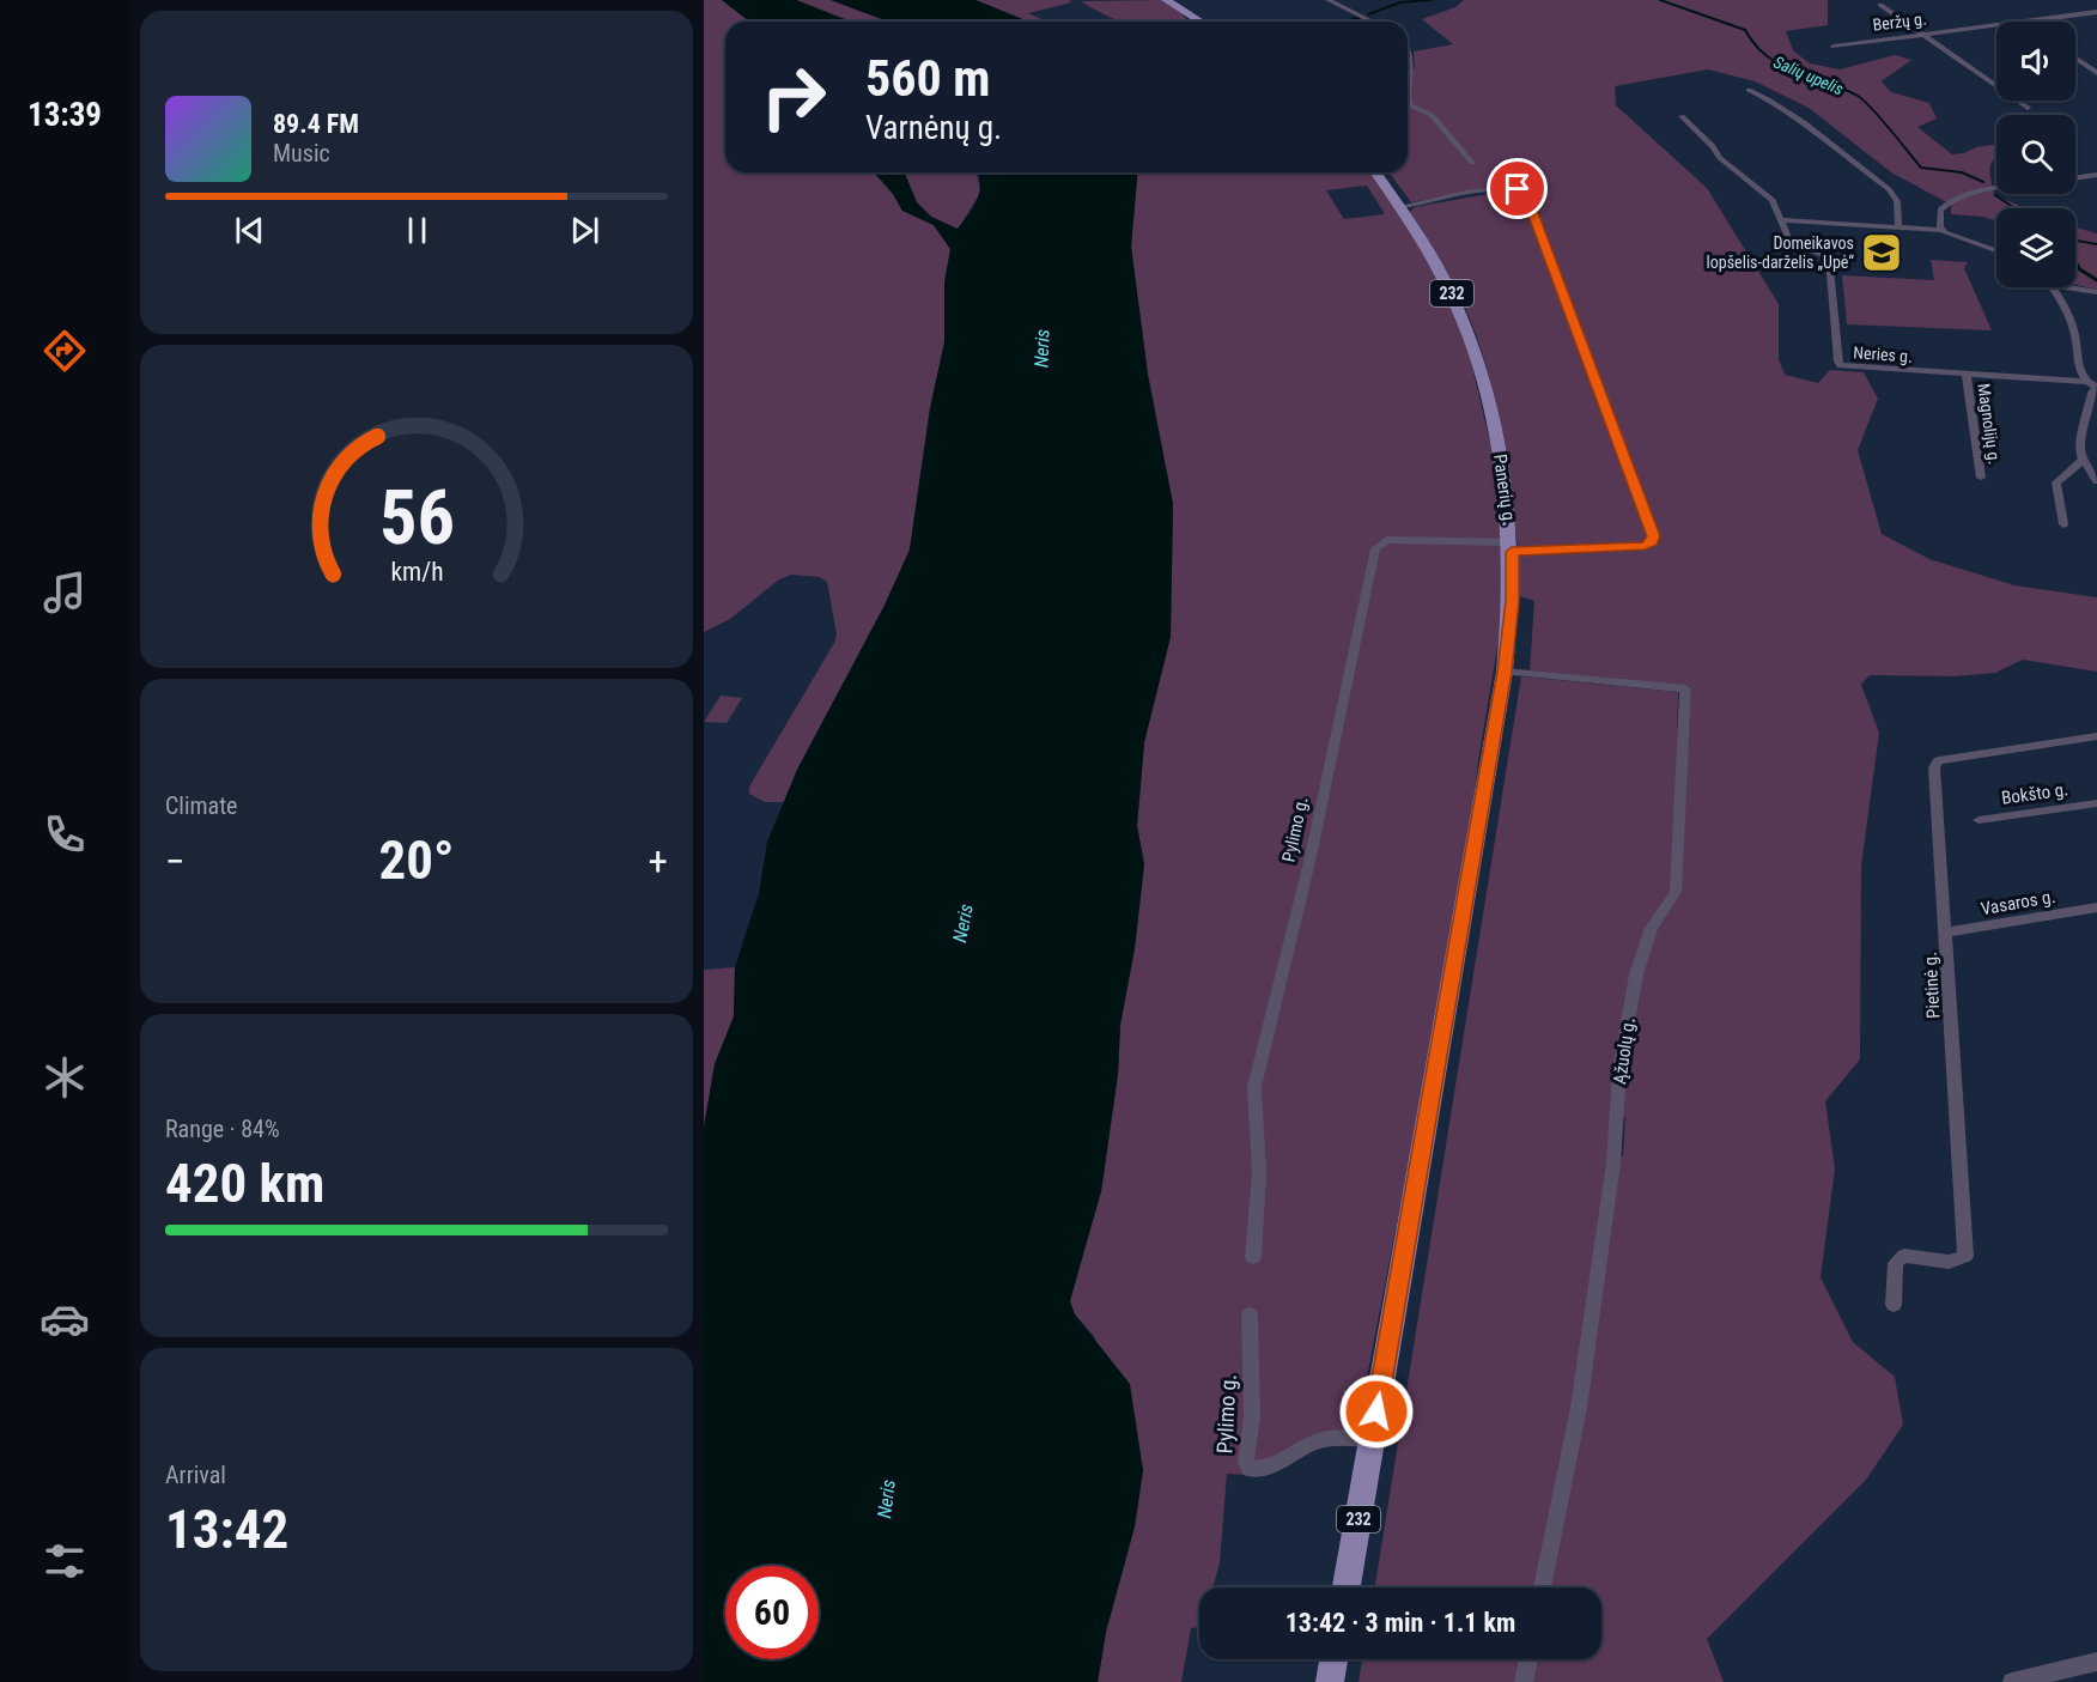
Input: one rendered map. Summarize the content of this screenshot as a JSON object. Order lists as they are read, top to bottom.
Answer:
{
  "streets": {
    "main road": ["232", "Panerių g."],
    "street": [
      "Beržų g.",
      "Neries g.",
      "Magnolijų g.",
      "Bokšto g.",
      "Pylimo g.",
      "Vasaros g.",
      "Pietinė g.",
      "Ąžuolų g."
    ]
  },
  "crossings": [
    ["232", "Panerių g."],
    ["232", "Pylimo g."],
    ["Neries g.", "Magnolijų g."],
    ["Panerių g.", "Pylimo g."],
    ["Panerių g.", "Ąžuolų g."],
    ["Vasaros g.", "Pietinė g."]
  ],
  "water": ["Salių upelis", "Neris"],
  "places": {
    "school or university": ["Domeikavos lopšelis-darželis „Upė“"]
  },
  "page": {
    "tabs": "13:39",
    "turn": ["560 m", "Varnėnų g."],
    "song": ["89.4 FM", "Music"],
    "tile": [
      "Climate",
      ["Range · 84%", "420 km"],
      ["Arrival", "13:42"]
    ],
    "heat": ["−", "20°", "+"],
    "limit": "60",
    "trip": "13:42 · 3 min · 1.1 km",
    "gauge": ["56", "km/h"]
  }
}
